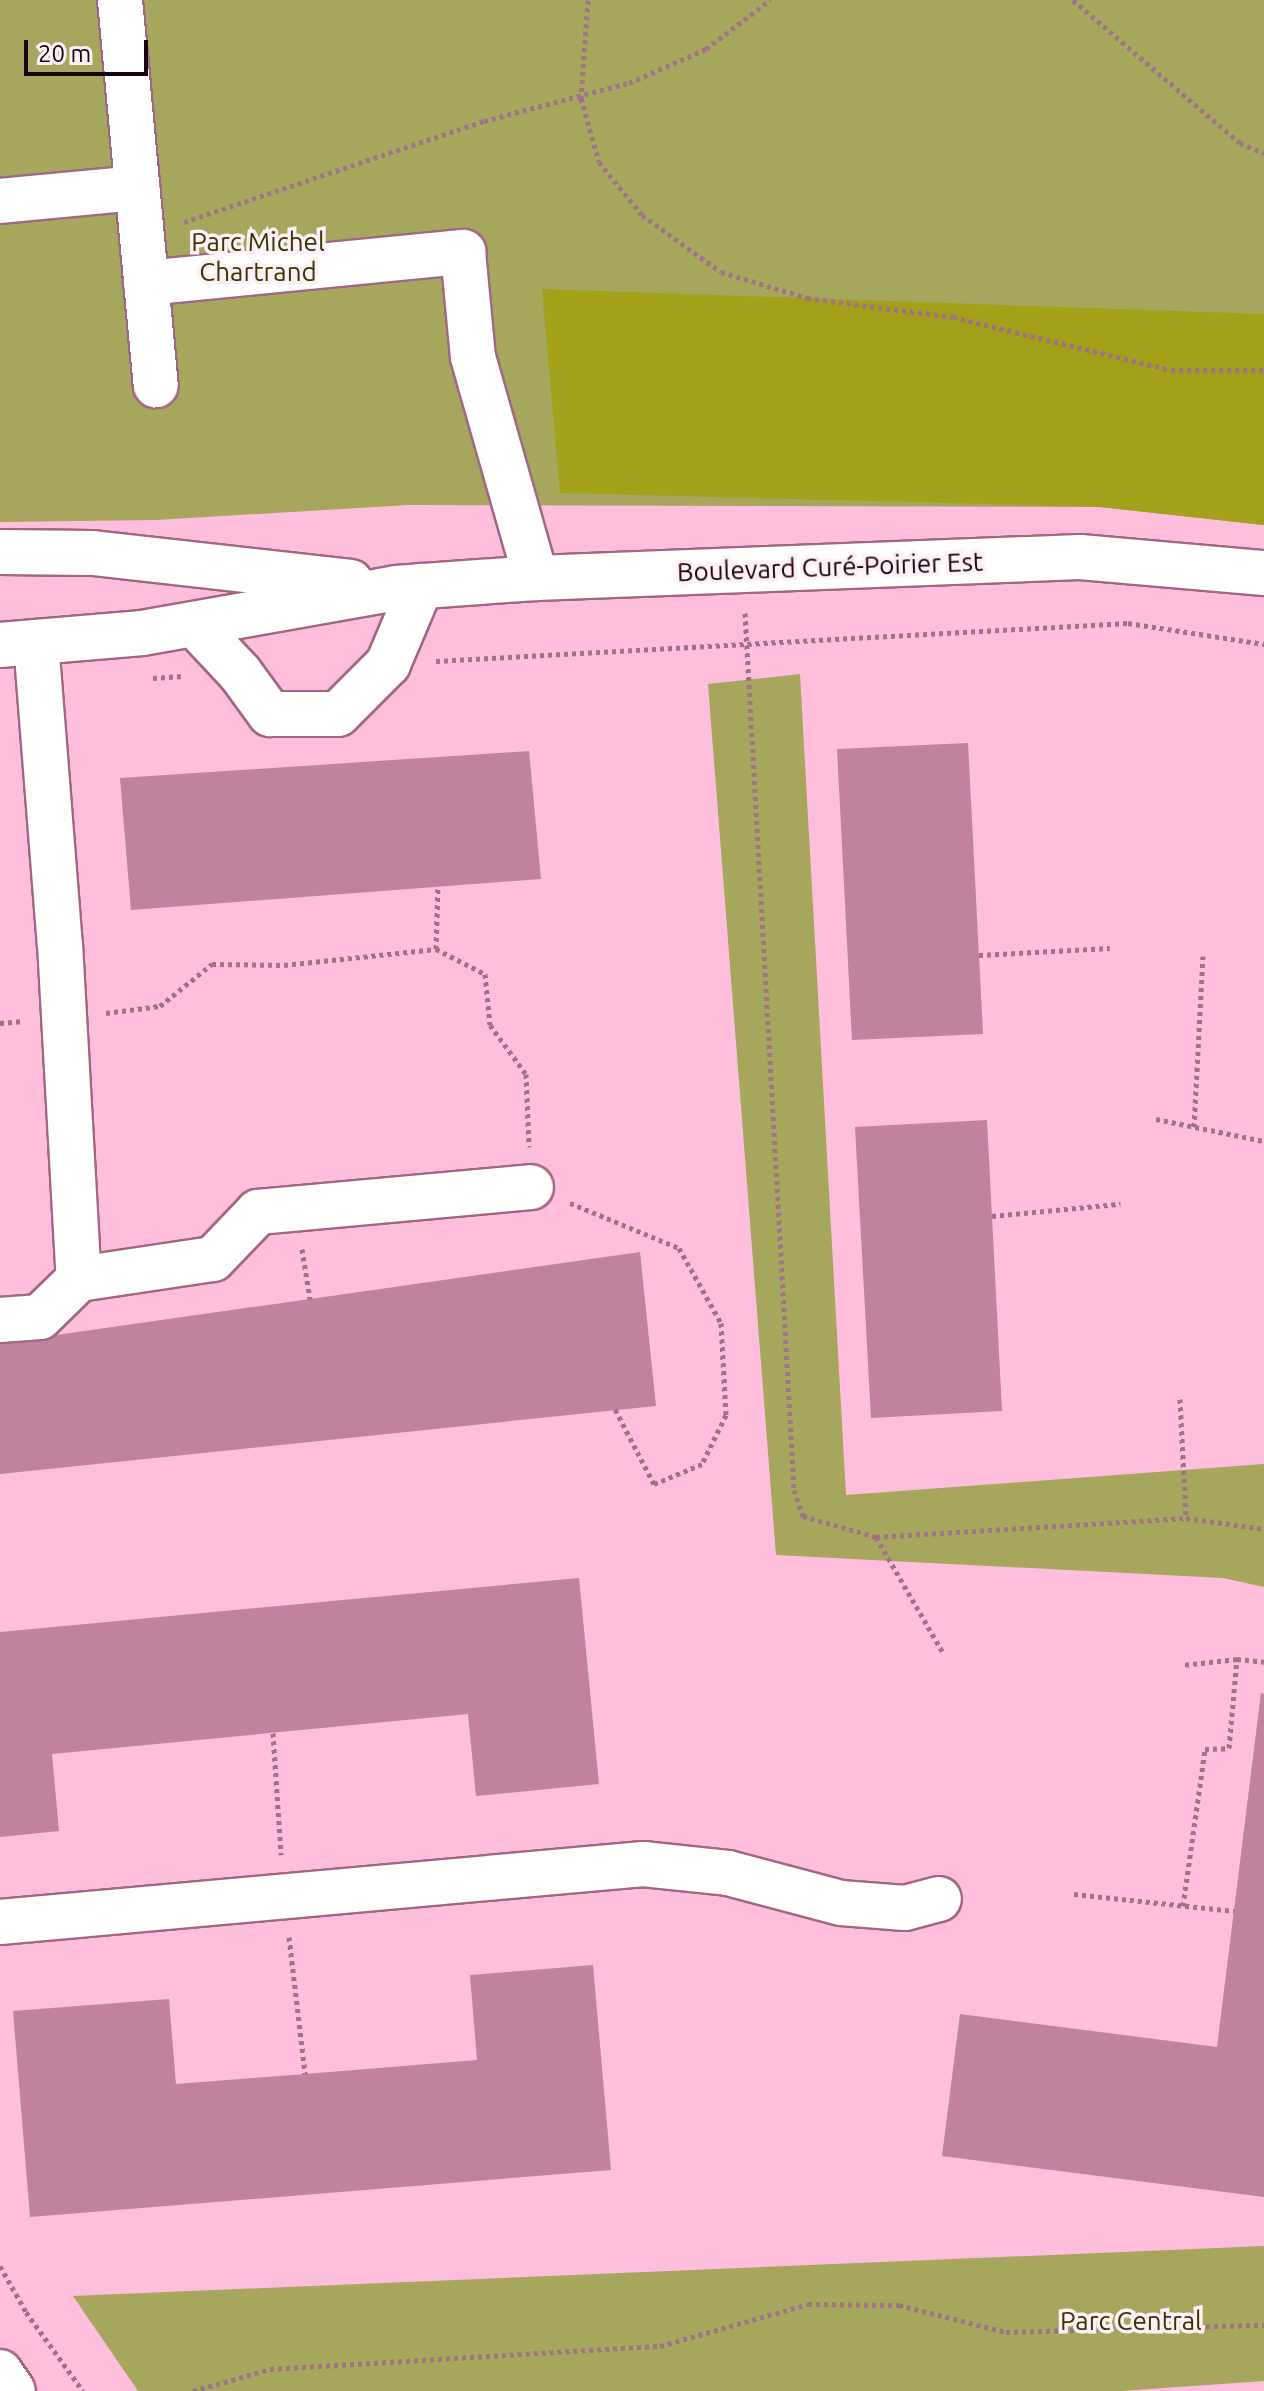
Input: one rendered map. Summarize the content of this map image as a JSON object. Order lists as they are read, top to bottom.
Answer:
{
  "streets": {
    "main road": ["Boulevard Curé-Poirier Est"]
  },
  "parks": ["Parc Michel Chartrand", "Parc Central"],
  "scale_bar": "20 m"
}
